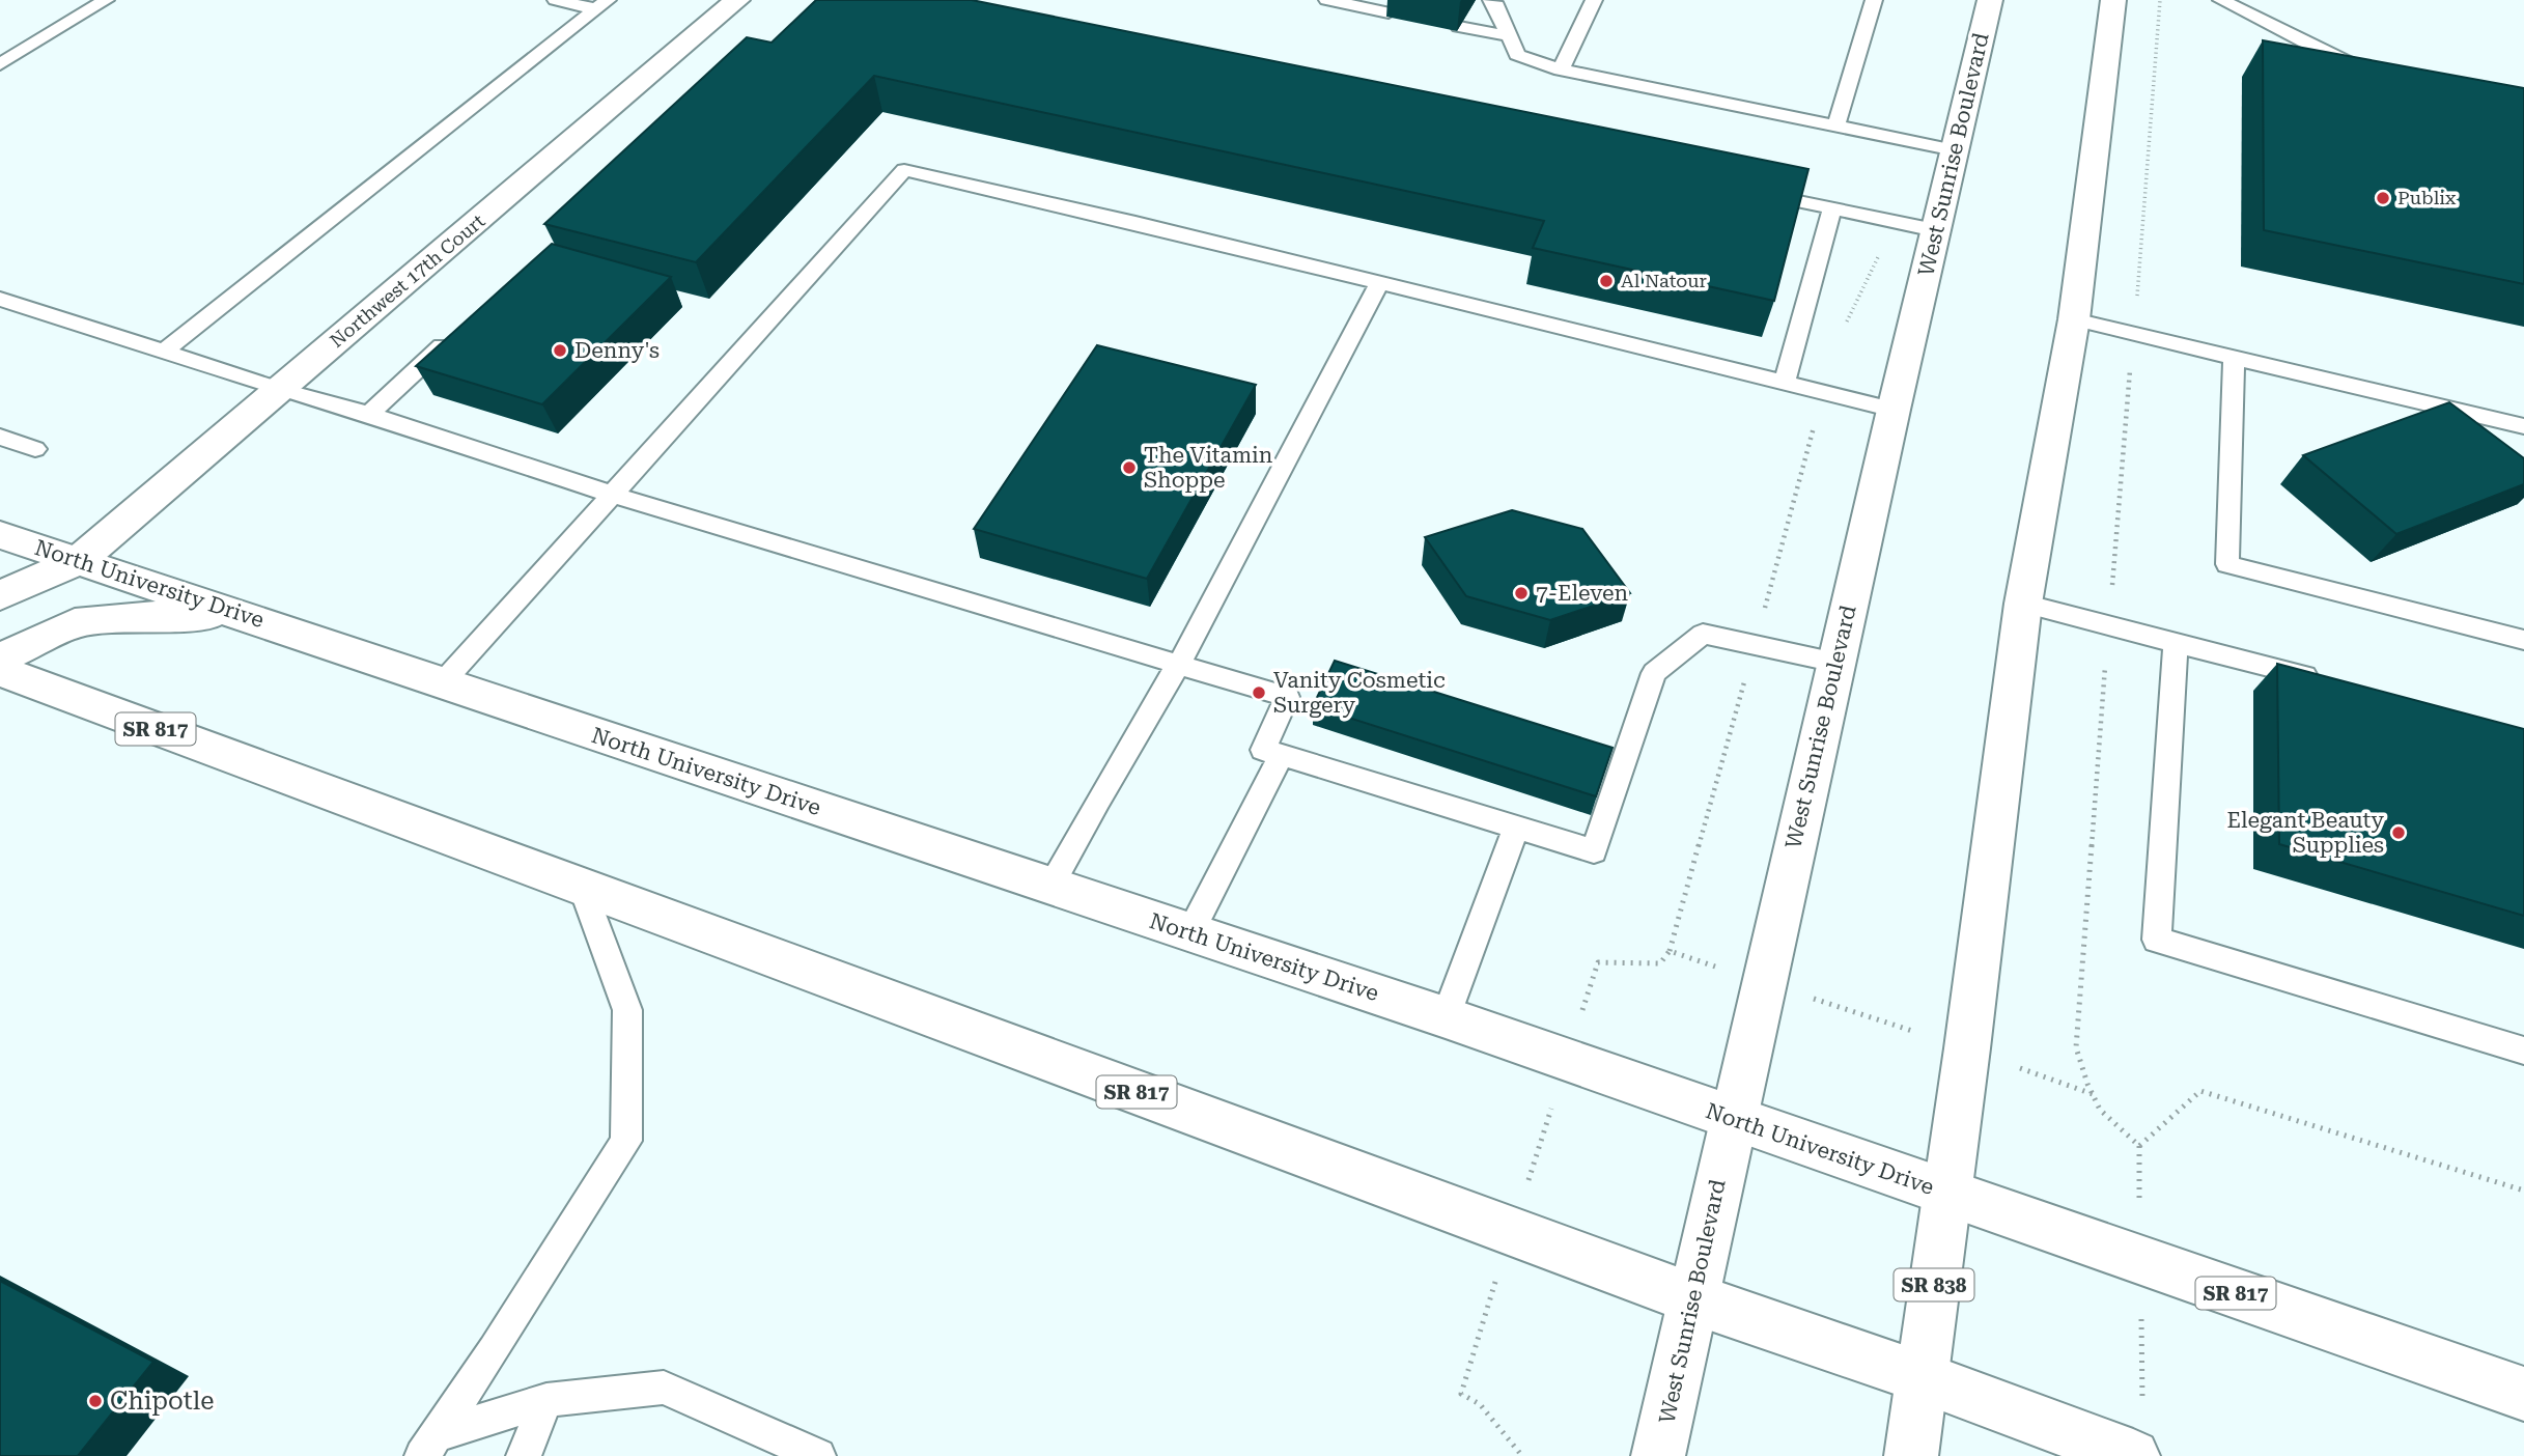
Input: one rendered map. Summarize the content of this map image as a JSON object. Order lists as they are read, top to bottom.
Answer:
{
  "streets": {
    "main road": [
      "West Sunrise Boulevard",
      "Northwest 17th Court",
      "North University Drive",
      "SR 817",
      "SR 838"
    ]
  },
  "crossings": [
    ["West Sunrise Boulevard", "North University Drive"],
    ["West Sunrise Boulevard", "SR 817"],
    ["Northwest 17th Court", "North University Drive"],
    ["North University Drive", "SR 838"],
    ["SR 817", "SR 838"]
  ],
  "places": [
    "Publix",
    "Al Natour",
    "Denny's",
    "The Vitamin Shoppe",
    "7-Eleven",
    "Vanity Cosmetic Surgery",
    "Elegant Beauty Supplies",
    "Chipotle"
  ]
}
